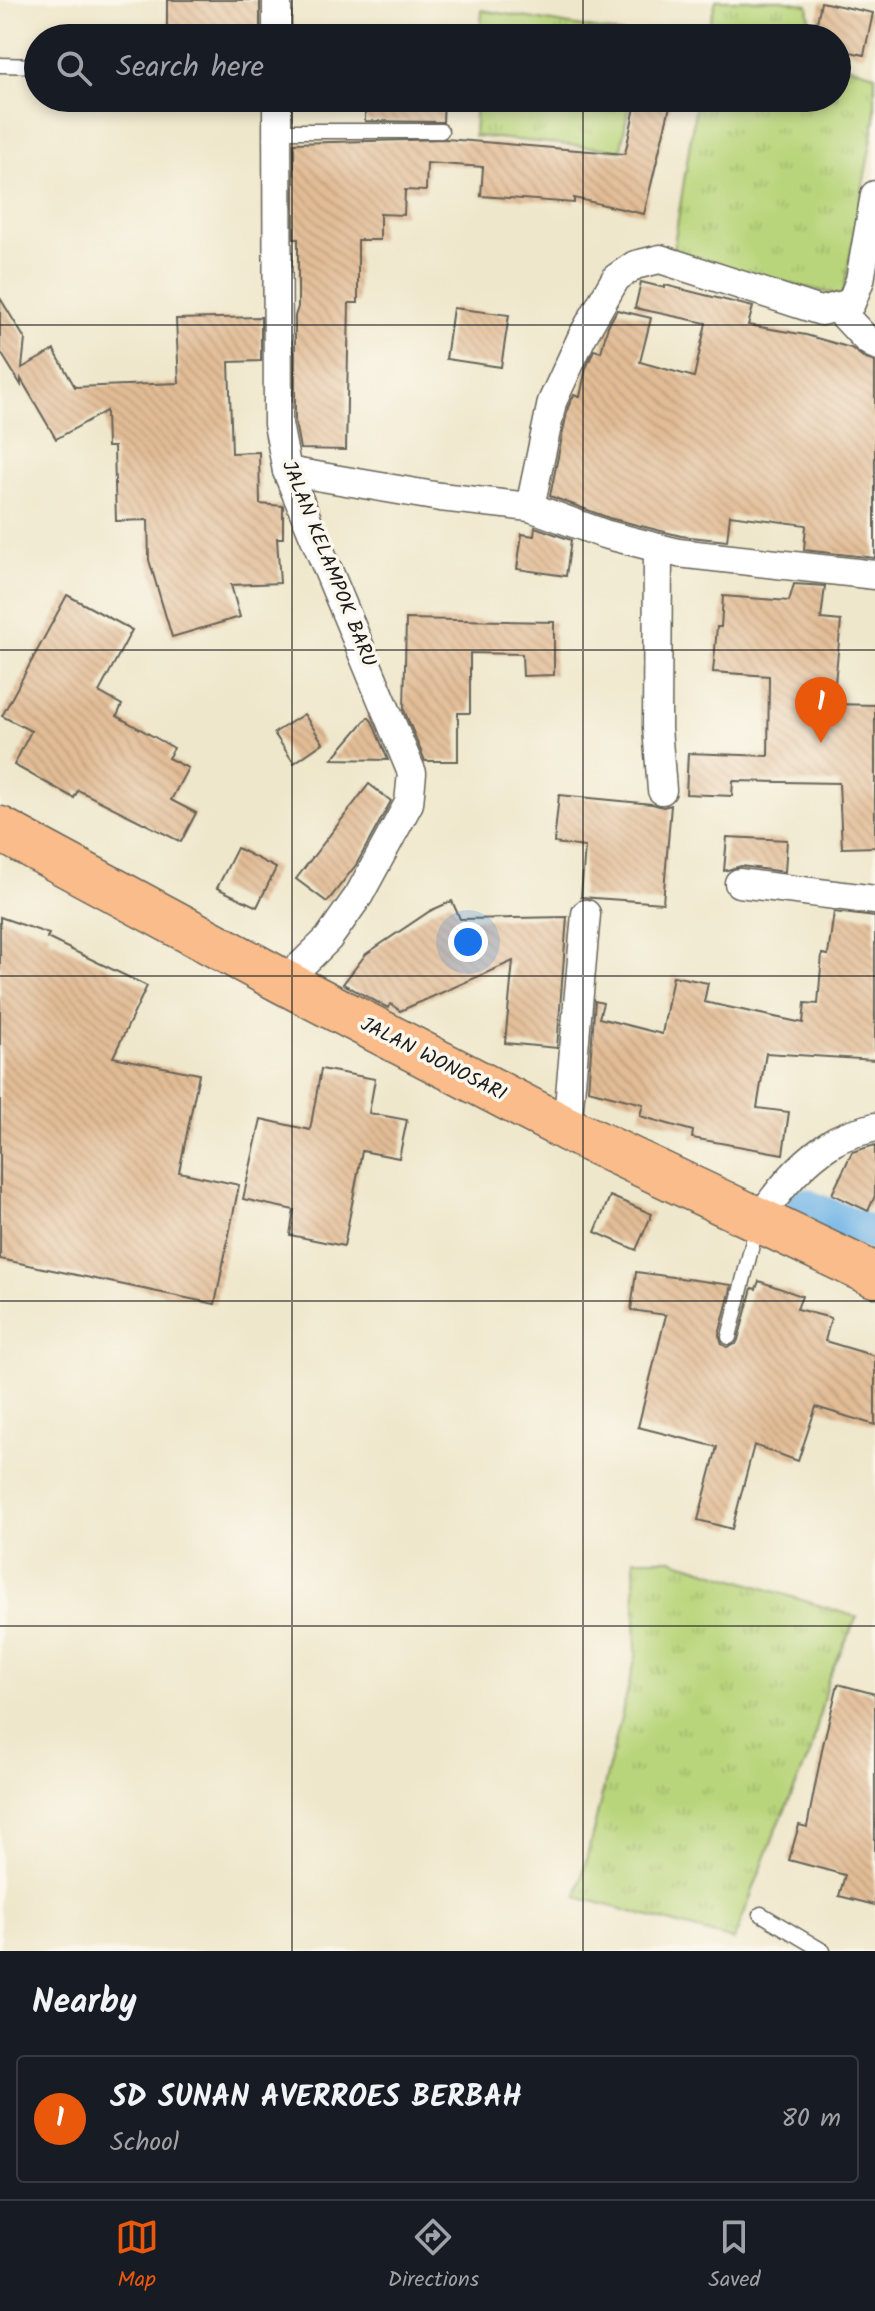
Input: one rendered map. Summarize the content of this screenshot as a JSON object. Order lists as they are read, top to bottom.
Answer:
{
  "streets": {
    "highway": ["JALAN WONOSARI"],
    "street": ["JALAN KELAMPOK BARU"]
  },
  "crossings": [
    ["JALAN KELAMPOK BARU", "JALAN WONOSARI"]
  ],
  "page": {
    "search": "Search here",
    "pins": "1",
    "heading": "Nearby",
    "list": [
      {
        "mark": "1",
        "name": "SD SUNAN AVERROES BERBAH",
        "note": "School",
        "value": "80 m"
      }
    ],
    "nav": ["Map", "Directions", "Saved"]
  }
}
